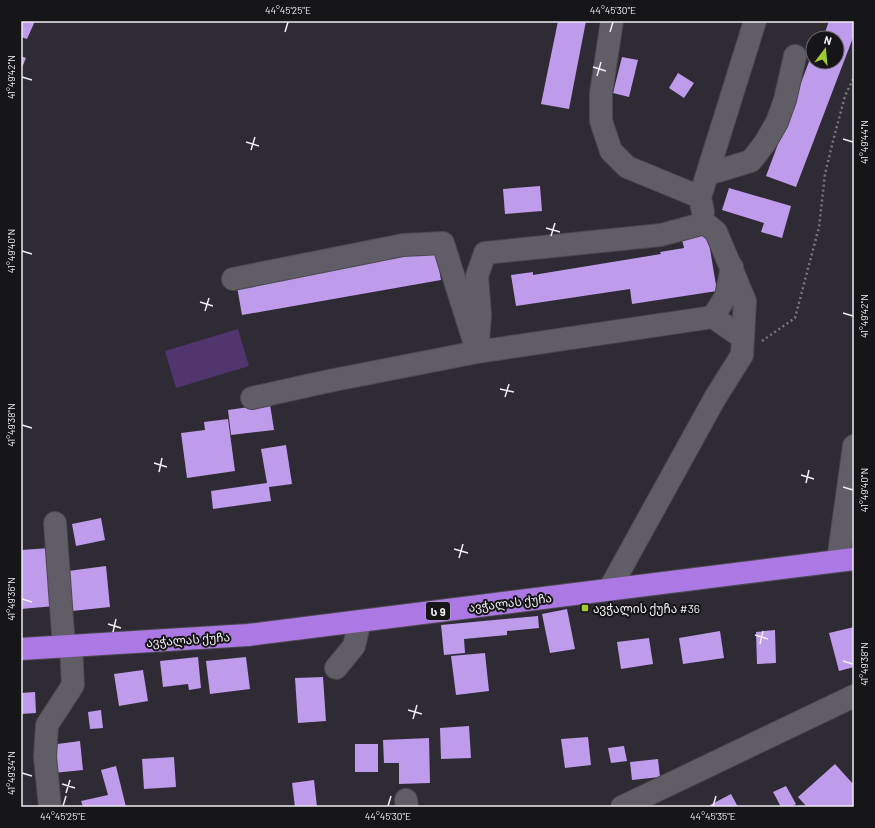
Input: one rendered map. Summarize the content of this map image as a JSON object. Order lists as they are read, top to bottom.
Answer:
{
  "streets": {
    "highway": ["ავჭალას ქუჩა", "ს 9"]
  },
  "places": {
    "transit": ["ავჭალის ქუჩა #36"]
  },
  "north": "top",
  "coordinates": [
    "44°45'25\"E",
    "44°45'30\"E",
    "41°49'42\"N",
    "41°49'44\"N",
    "41°49'40\"N",
    "41°49'38\"N",
    "41°49'36\"N",
    "41°49'34\"N",
    "44°45'35\"E"
  ]
}
